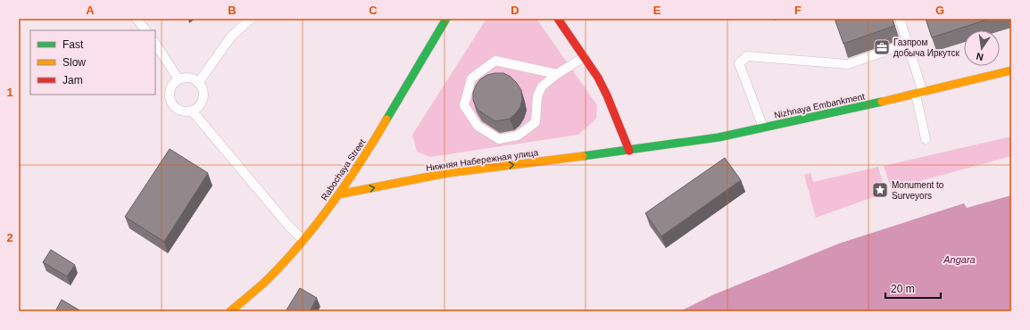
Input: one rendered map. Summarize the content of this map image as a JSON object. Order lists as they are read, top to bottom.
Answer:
{
  "streets": {
    "main road": ["Nizhnaya Embankment", "Нижняя Набережная улица", "Rabochaya Street"]
  },
  "crossings": [
    ["Nizhnaya Embankment", "Нижняя Набережная улица"],
    ["Нижняя Набережная улица", "Rabochaya Street"]
  ],
  "one_way": ["Нижняя Набережная улица"],
  "water": ["Angara"],
  "places": {
    "office": ["Газпром добыча Иркутск"],
    "place": ["Monument to Surveyors"]
  },
  "legend": ["Fast", "Slow", "Jam"],
  "scale_bar": "20 m",
  "north": "bottom",
  "grid": {
    "columns": [
      "A",
      "B",
      "C",
      "D",
      "E",
      "F",
      "G"
    ],
    "rows": ["1", "2"]
  }
}
